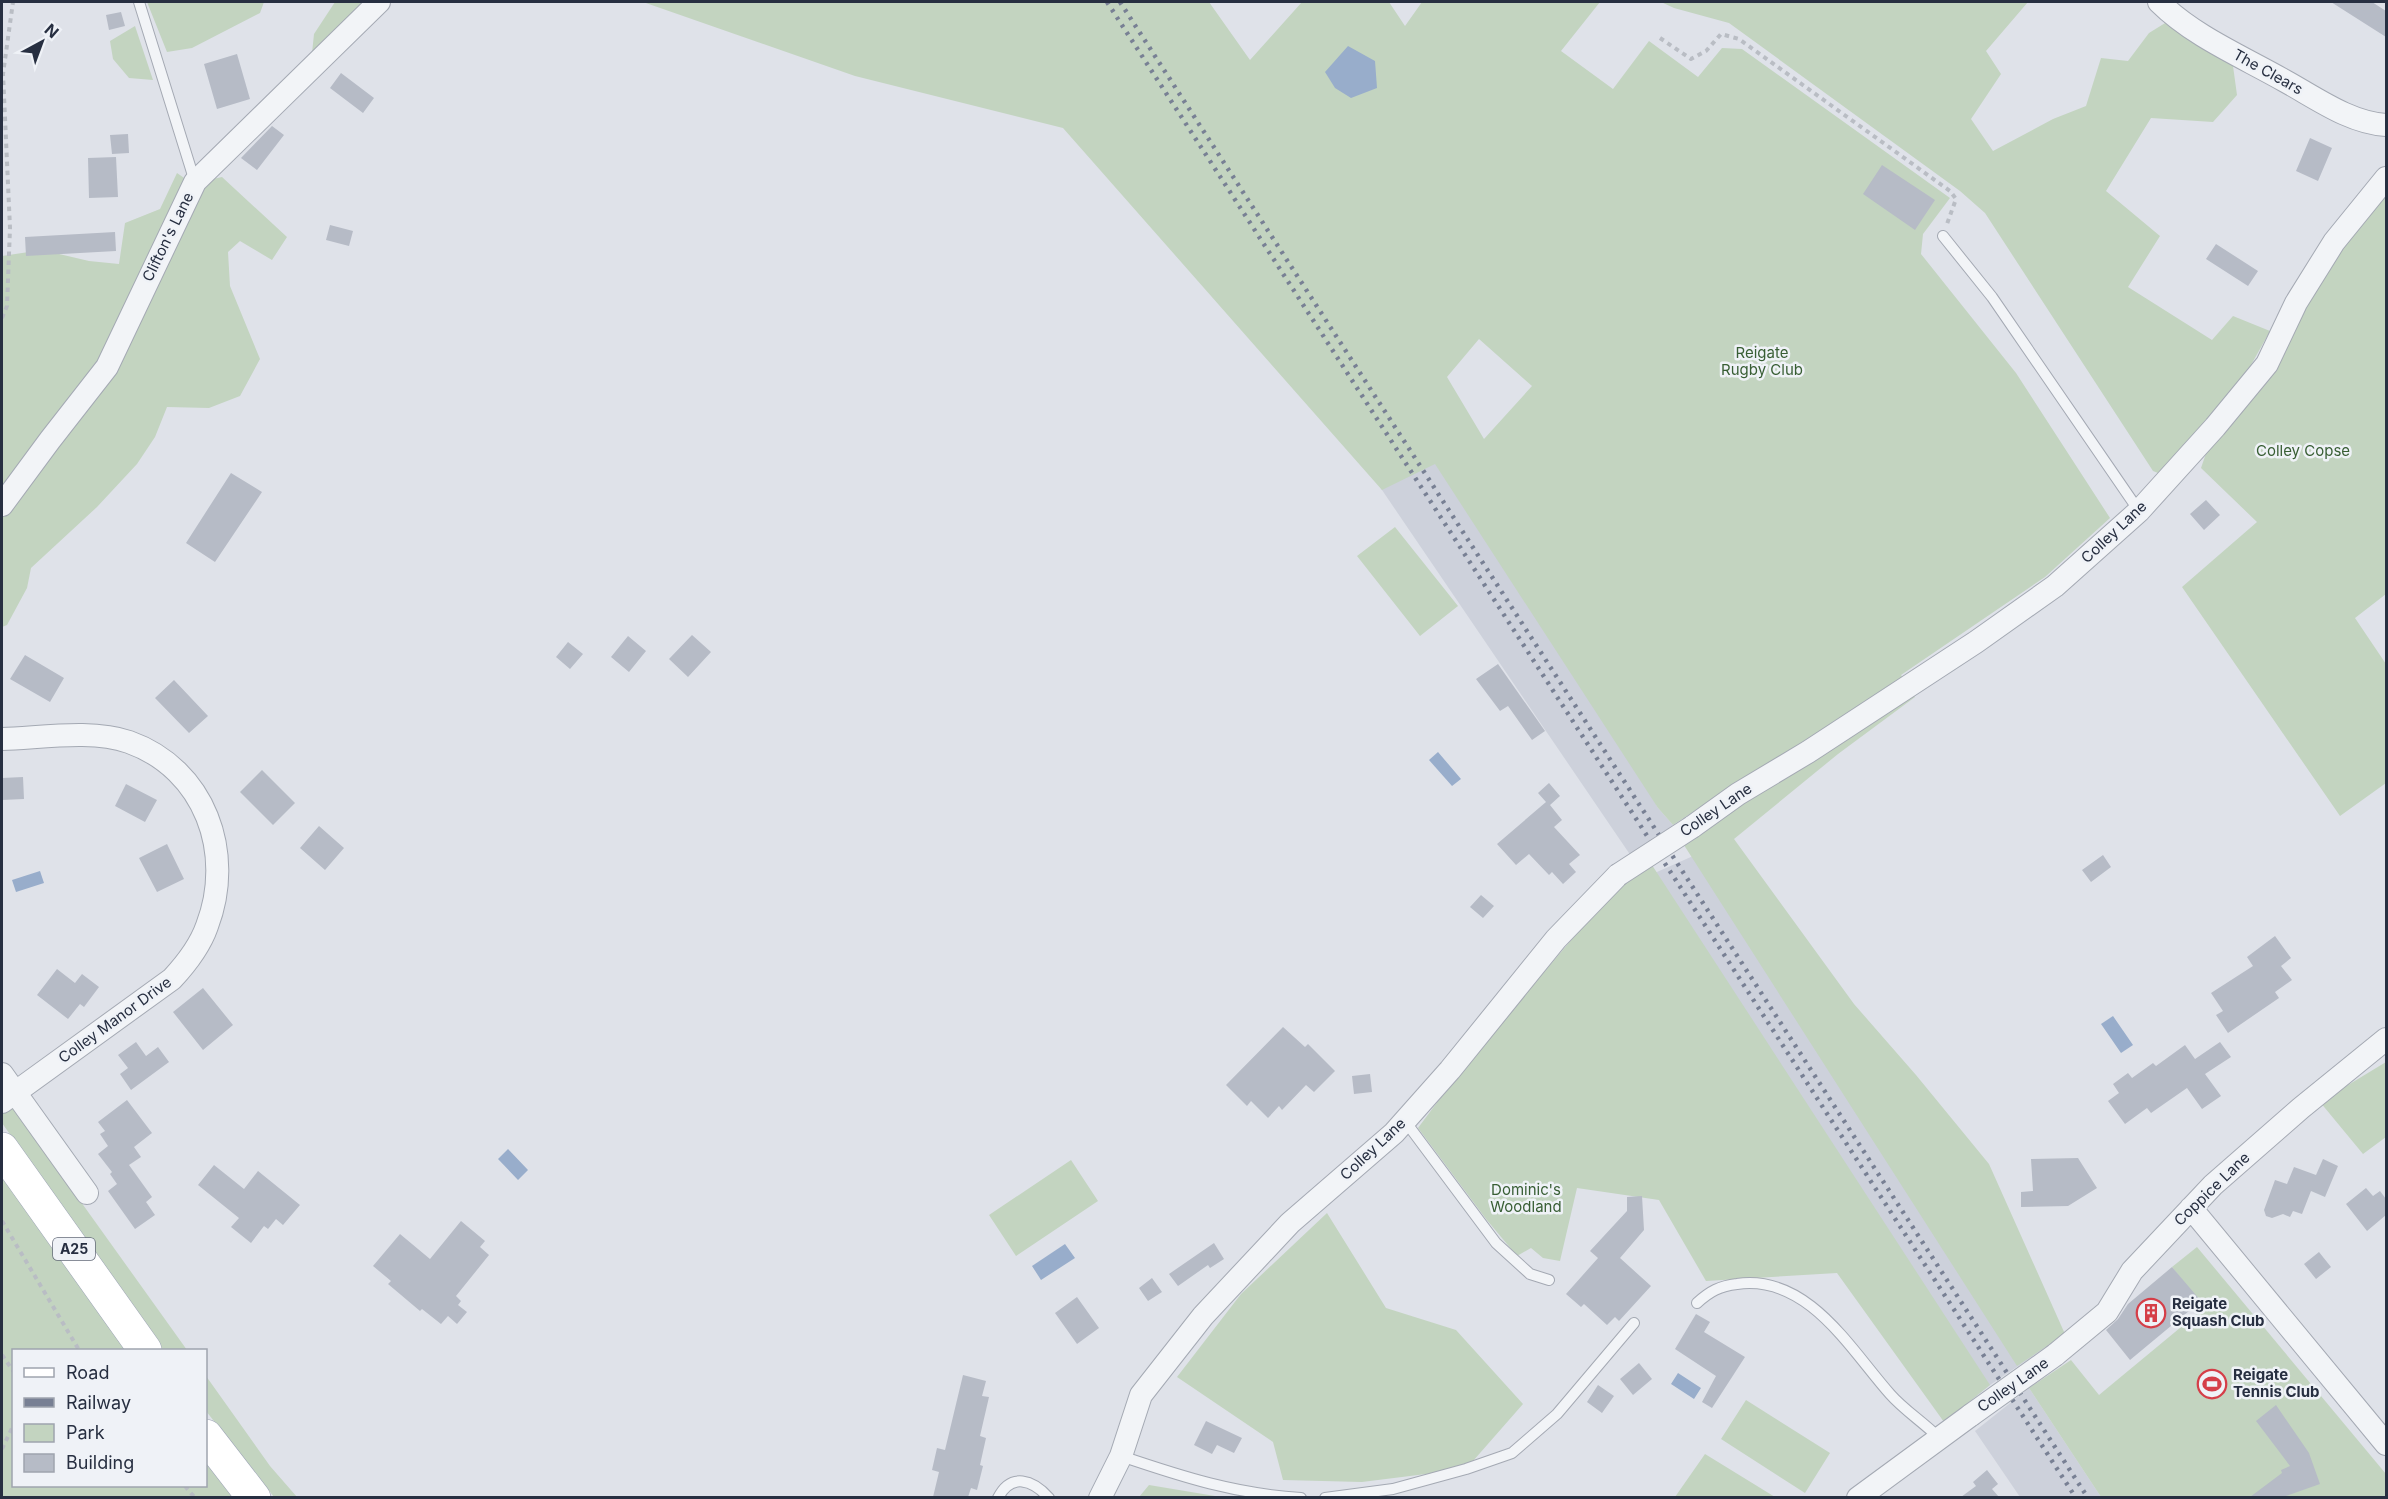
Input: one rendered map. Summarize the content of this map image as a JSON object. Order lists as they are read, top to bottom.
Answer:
{
  "streets": {
    "main road": ["A25"],
    "street": [
      "The Clears",
      "Clifton's Lane",
      "Colley Lane",
      "Colley Manor Drive",
      "Coppice Lane"
    ]
  },
  "crossings": [
    ["Colley Lane", "Coppice Lane"]
  ],
  "parks": ["Reigate Rugby Club", "Colley Copse", "Dominic's Woodland"],
  "places": {
    "building": ["Reigate Squash Club"],
    "sports": ["Reigate Tennis Club"]
  },
  "legend": [
    "Road",
    "Railway",
    "Park",
    "Building"
  ],
  "north": "top right"
}
